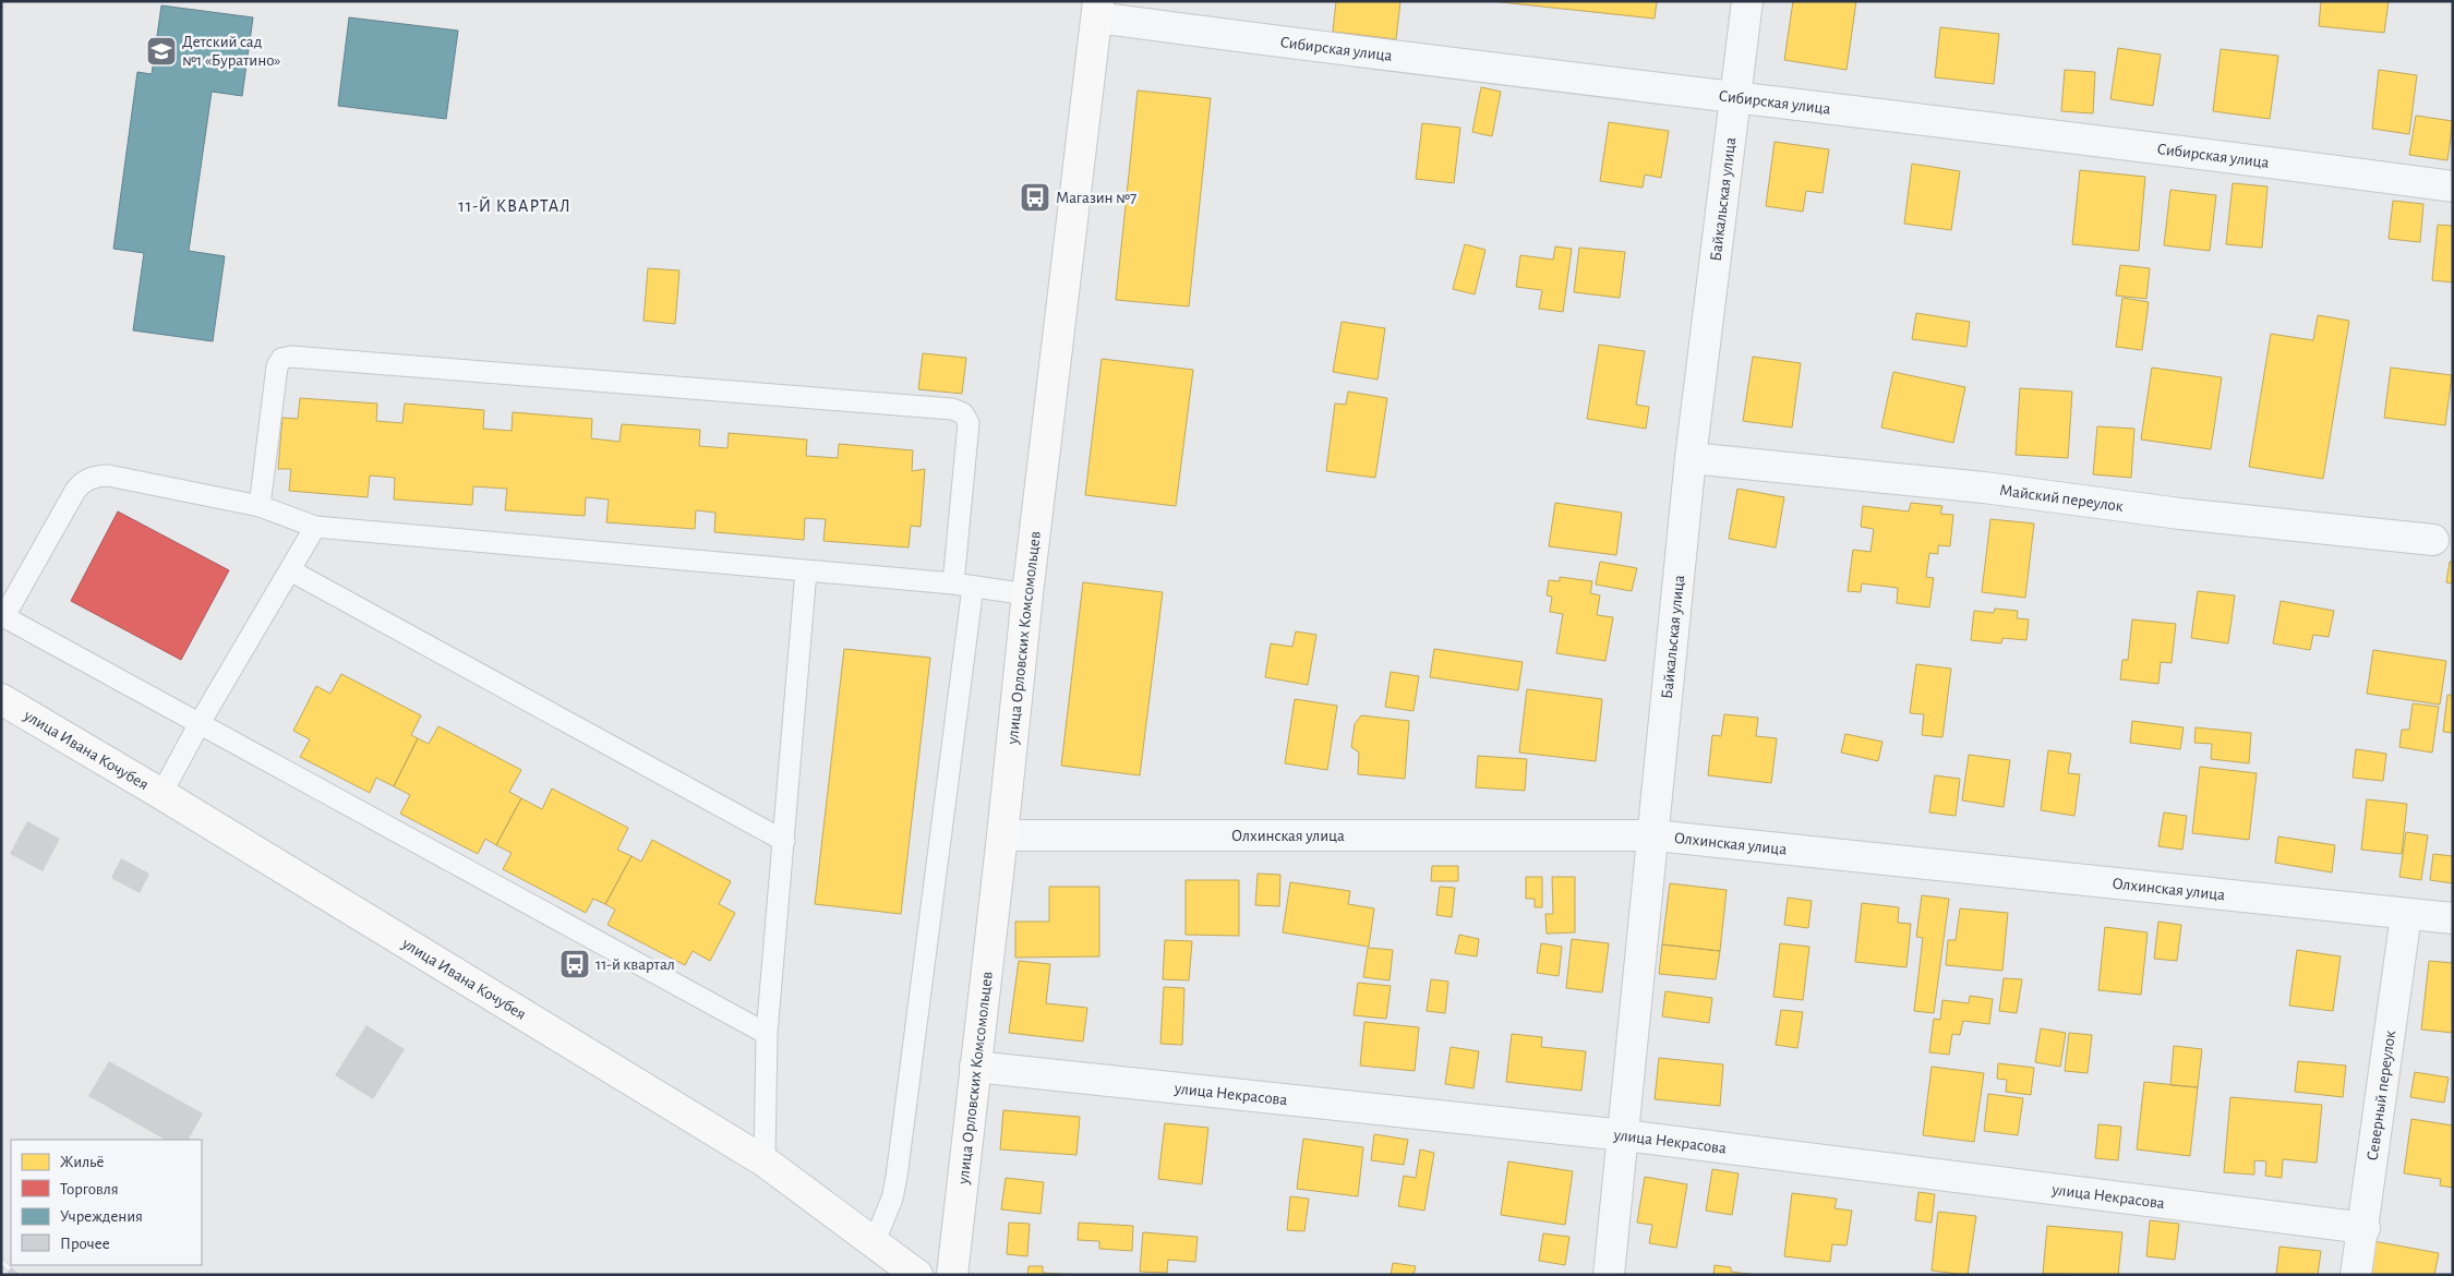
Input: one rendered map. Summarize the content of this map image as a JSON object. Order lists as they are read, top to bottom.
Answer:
{
  "streets": {
    "street": [
      "Сибирская улица",
      "Байкальская улица",
      "Майский переулок",
      "улица Орловских Комсомольцев",
      "улица Ивана Кочубея",
      "Олхинская улица",
      "улица Некрасова",
      "Северный переулок"
    ]
  },
  "crossings": [
    ["Сибирская улица", "Байкальская улица"],
    ["Сибирская улица", "улица Орловских Комсомольцев"],
    ["Байкальская улица", "Майский переулок"],
    ["Байкальская улица", "Олхинская улица"],
    ["Байкальская улица", "улица Некрасова"],
    ["улица Орловских Комсомольцев", "Олхинская улица"],
    ["улица Орловских Комсомольцев", "улица Некрасова"],
    ["Олхинская улица", "Северный переулок"],
    ["улица Некрасова", "Северный переулок"]
  ],
  "districts": ["11-Й КВАРТАЛ"],
  "places": {
    "school or university": ["Детский сад №1 «Буратино»"],
    "bus stop": ["Магазин №7", "11-й квартал"]
  },
  "legend": [
    "Жильё",
    "Торговля",
    "Учреждения",
    "Прочее"
  ]
}
